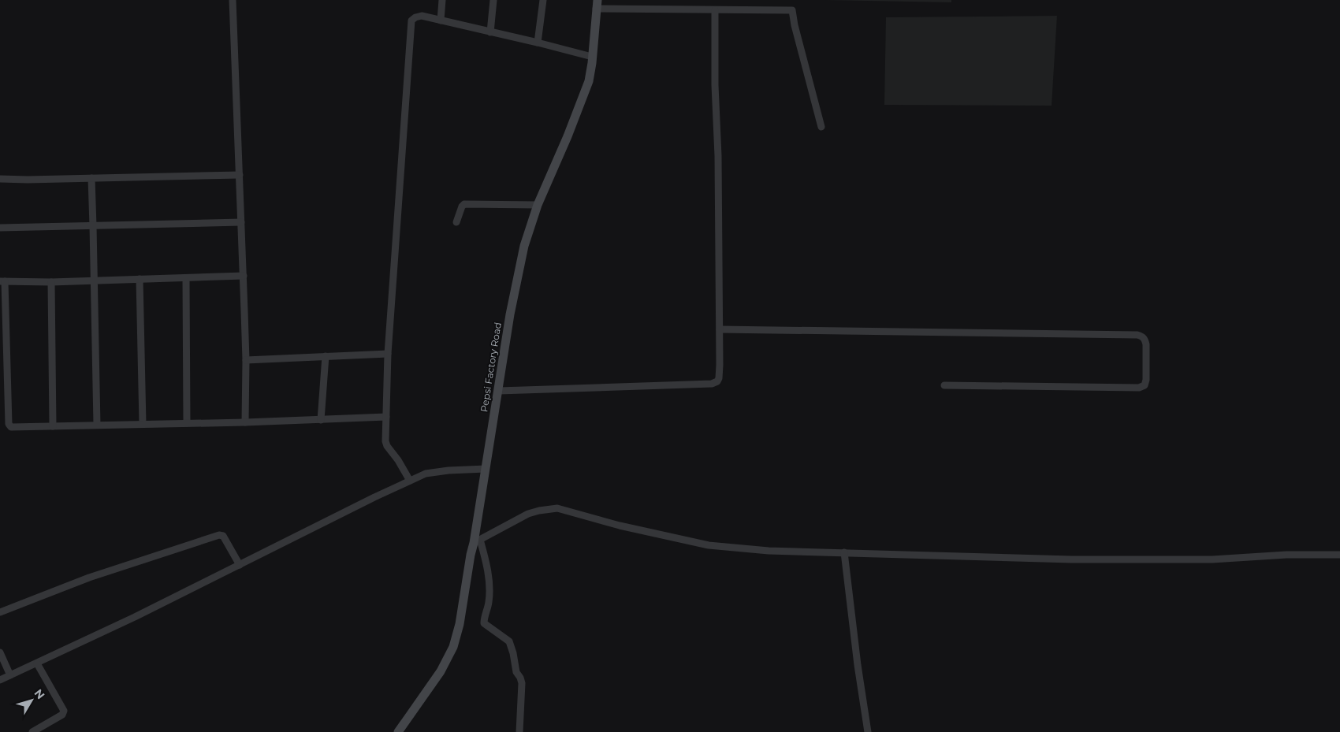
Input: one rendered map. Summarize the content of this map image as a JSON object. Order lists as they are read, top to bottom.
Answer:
{
  "streets": {
    "main road": ["Pepsi Factory Road"]
  },
  "north": "top right"
}
